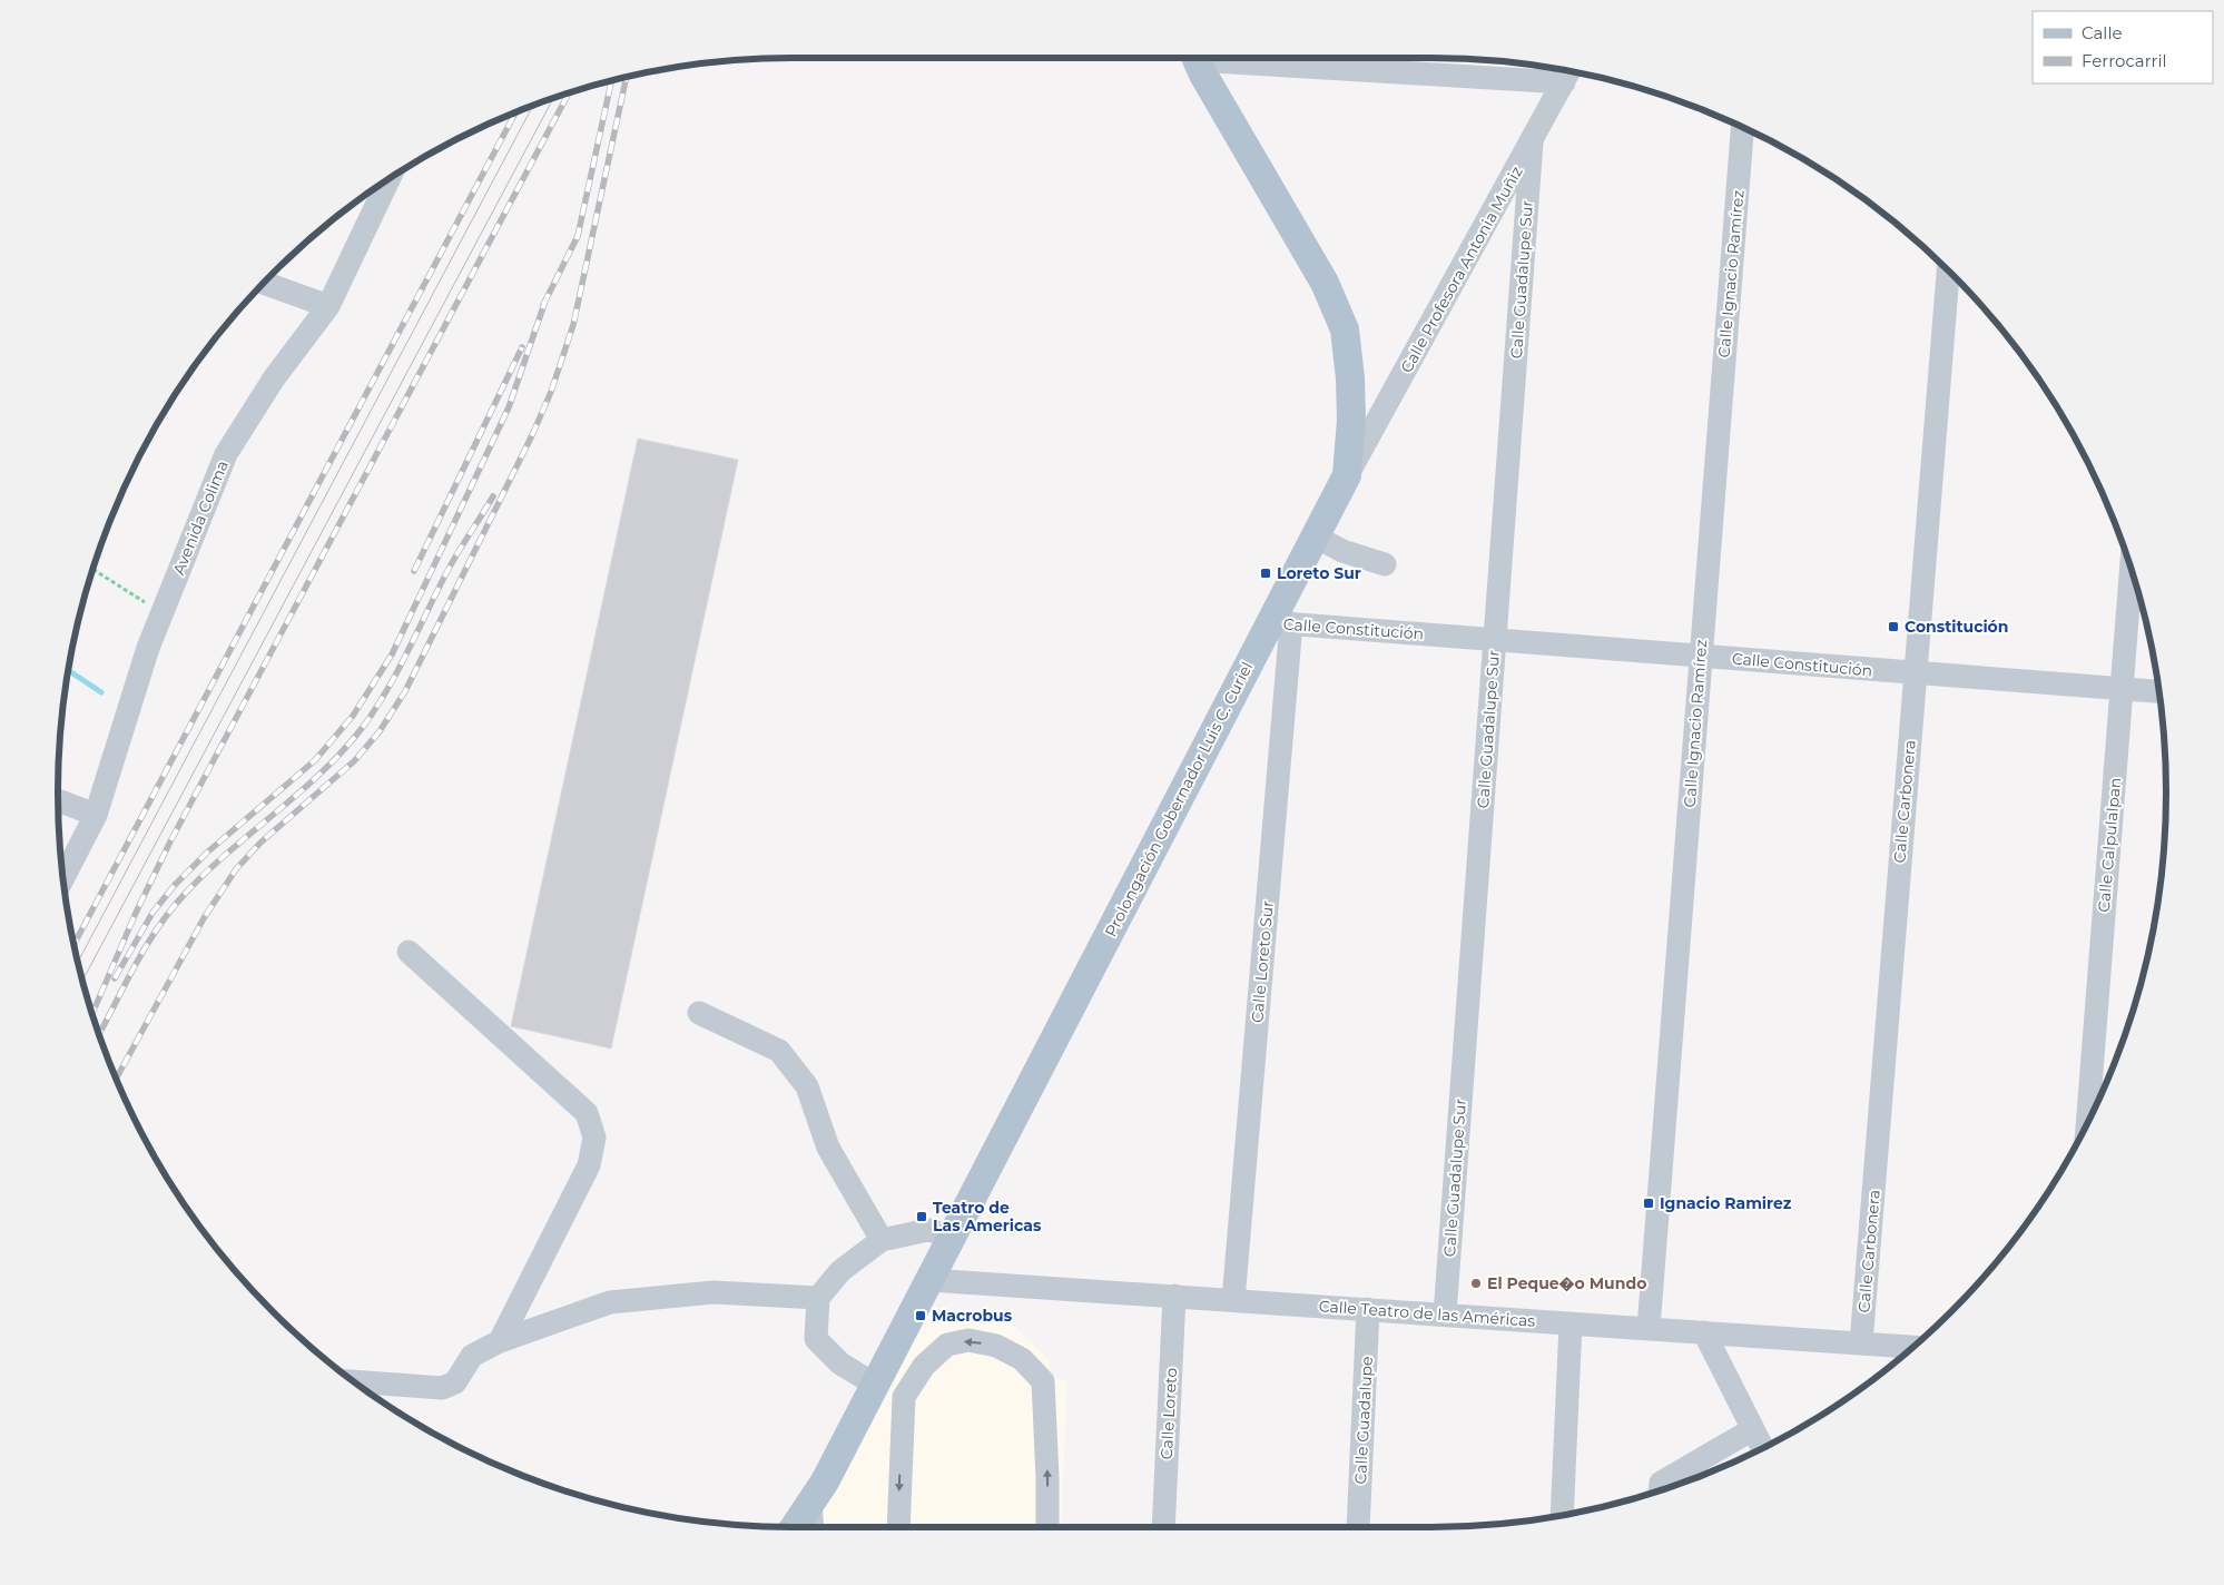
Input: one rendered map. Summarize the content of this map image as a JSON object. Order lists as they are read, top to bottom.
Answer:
{
  "streets": {
    "main road": ["Prolongación Gobernador Luis C. Curiel"],
    "street": [
      "Calle Profesora Antonia Muñiz",
      "Calle Ignacio Ramírez",
      "Calle Guadalupe Sur",
      "Avenida Colima",
      "Calle Constitución",
      "Calle Carbonera",
      "Calle Calpulalpan",
      "Calle Loreto Sur",
      "Calle Teatro de las Américas",
      "Calle Loreto",
      "Calle Guadalupe"
    ]
  },
  "crossings": [
    ["Calle Profesora Antonia Muñiz", "Calle Guadalupe Sur"],
    ["Calle Profesora Antonia Muñiz", "Prolongación Gobernador Luis C. Curiel"],
    ["Calle Ignacio Ramírez", "Calle Constitución"],
    ["Calle Ignacio Ramírez", "Calle Teatro de las Américas"],
    ["Calle Guadalupe Sur", "Calle Constitución"],
    ["Calle Guadalupe Sur", "Calle Teatro de las Américas"],
    ["Calle Constitución", "Prolongación Gobernador Luis C. Curiel"],
    ["Calle Constitución", "Calle Carbonera"],
    ["Calle Constitución", "Calle Calpulalpan"],
    ["Calle Constitución", "Calle Loreto Sur"],
    ["Prolongación Gobernador Luis C. Curiel", "Calle Loreto Sur"],
    ["Prolongación Gobernador Luis C. Curiel", "Calle Teatro de las Américas"],
    ["Calle Carbonera", "Calle Teatro de las Américas"],
    ["Calle Loreto Sur", "Calle Teatro de las Américas"],
    ["Calle Teatro de las Américas", "Calle Loreto"],
    ["Calle Teatro de las Américas", "Calle Guadalupe"]
  ],
  "places": {
    "transit": [
      "Loreto Sur",
      "Constitución",
      "Ignacio Ramirez",
      "Teatro de Las Americas",
      "Macrobus"
    ],
    "other": ["El Peque�o Mundo"]
  },
  "legend": ["Calle", "Ferrocarril"]
}
